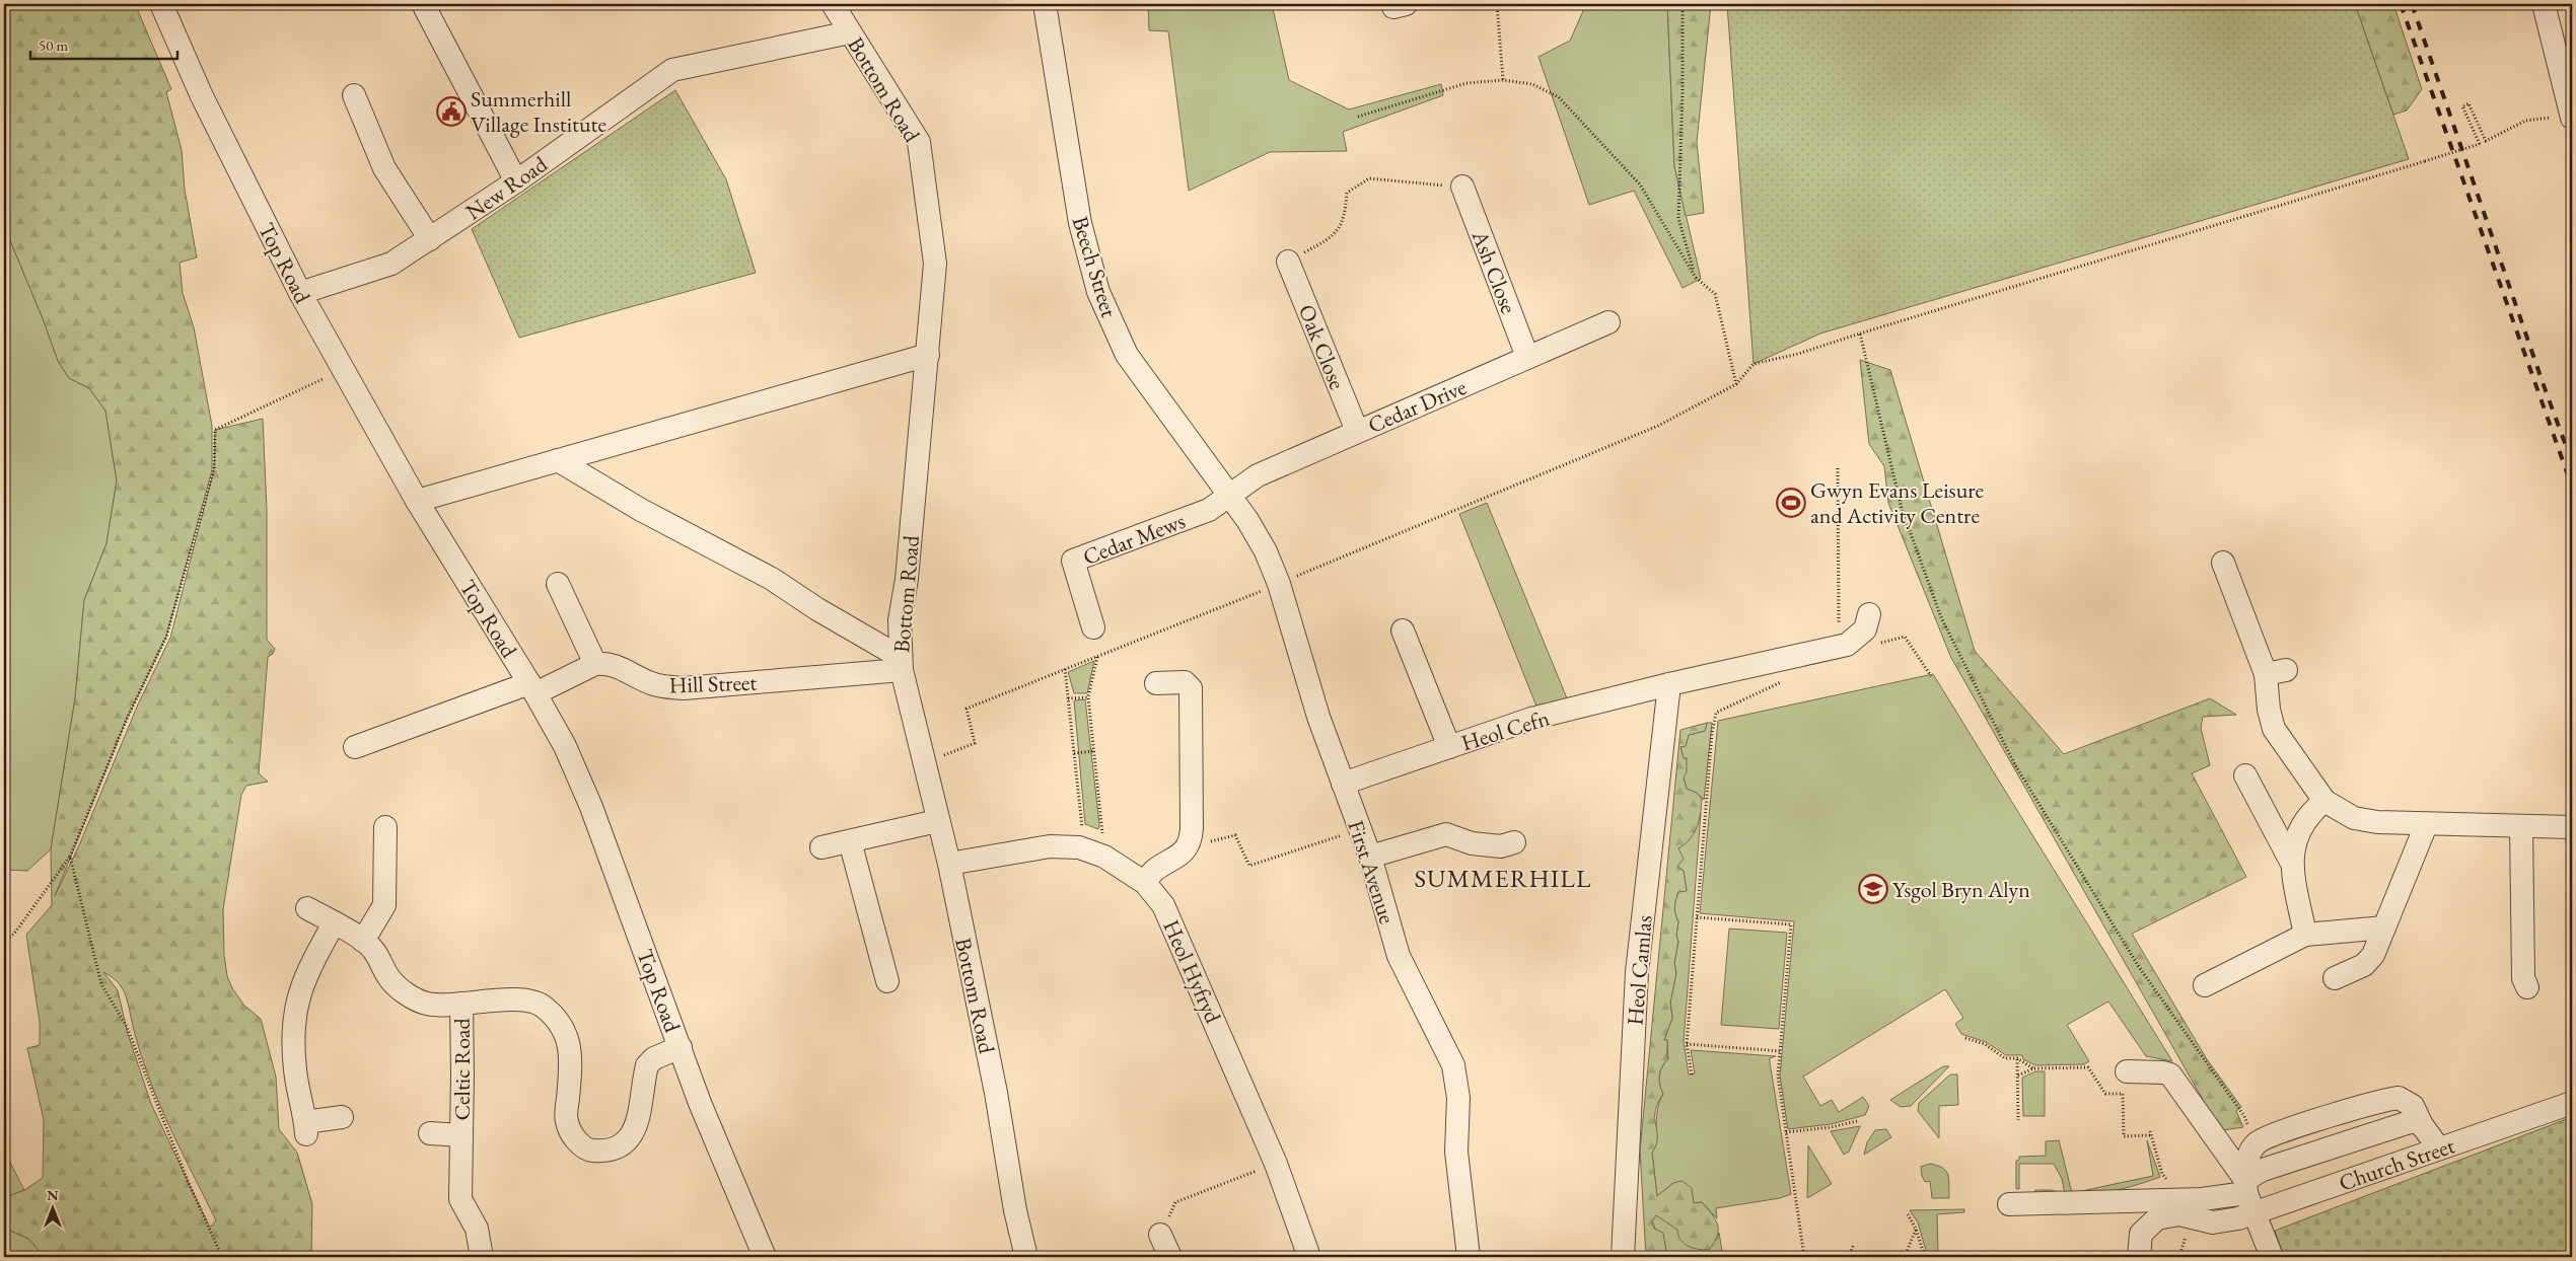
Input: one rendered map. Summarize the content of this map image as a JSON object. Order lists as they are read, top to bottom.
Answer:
{
  "streets": {
    "street": [
      "Bottom Road",
      "New Road",
      "Top Road",
      "Beech Street",
      "Ash Close",
      "Oak Close",
      "Cedar Drive",
      "Cedar Mews",
      "Hill Street",
      "Heol Cefn",
      "First Avenue",
      "Heol Camlas",
      "Heol Hyfryd",
      "Celtic Road",
      "Church Street"
    ]
  },
  "crossings": [
    ["Bottom Road", "New Road"],
    ["Bottom Road", "Hill Street"],
    ["Bottom Road", "Heol Hyfryd"],
    ["New Road", "Top Road"],
    ["Beech Street", "Cedar Drive"],
    ["Beech Street", "Cedar Mews"],
    ["Beech Street", "First Avenue"],
    ["Ash Close", "Cedar Drive"],
    ["Oak Close", "Cedar Drive"],
    ["Cedar Drive", "Cedar Mews"],
    ["Cedar Drive", "First Avenue"],
    ["Cedar Mews", "First Avenue"],
    ["Heol Cefn", "First Avenue"],
    ["Heol Cefn", "Heol Camlas"]
  ],
  "districts": ["SUMMERHILL"],
  "places": {
    "public building": ["Summerhill Village Institute"],
    "sports": ["Gwyn Evans Leisure and Activity Centre"],
    "school or university": ["Ysgol Bryn Alyn"]
  },
  "scale_bar": "50 m",
  "north": "top"
}
